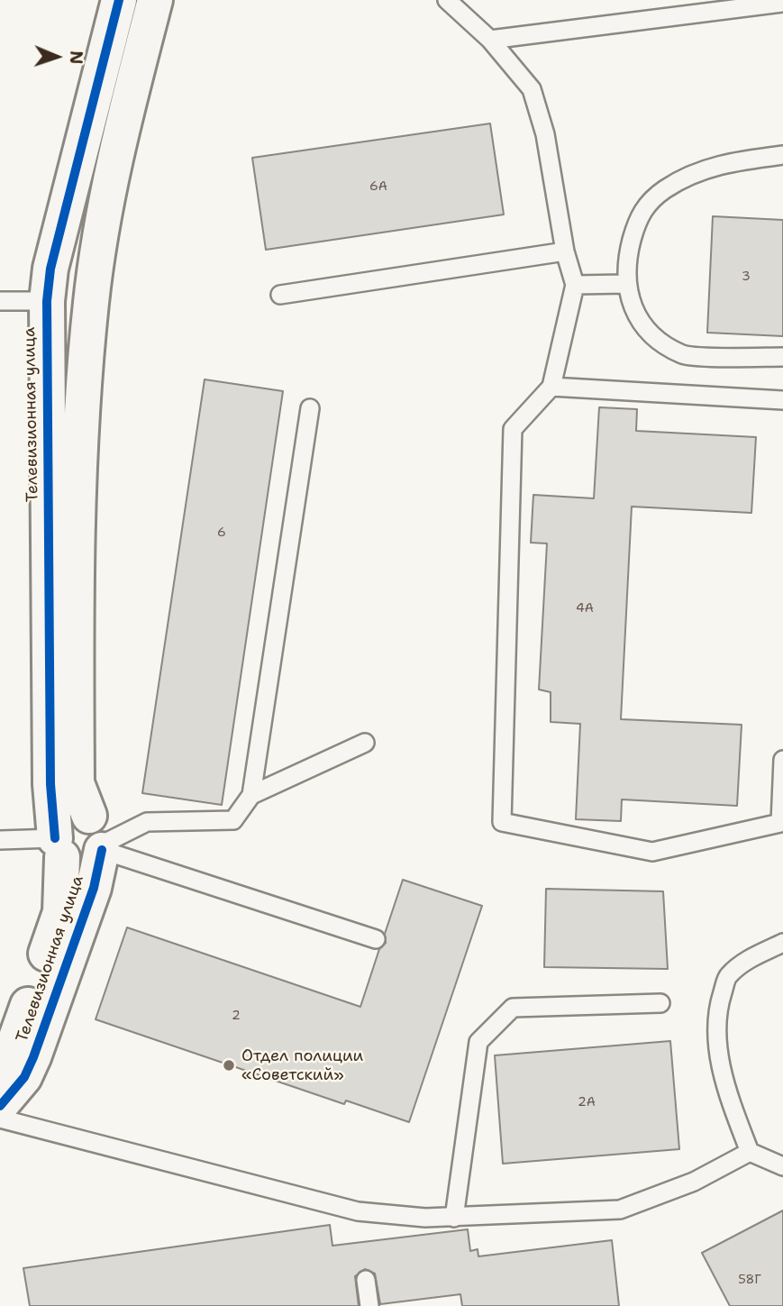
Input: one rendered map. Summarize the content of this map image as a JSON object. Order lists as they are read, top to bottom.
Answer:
{
  "streets": {
    "street": ["Телевизионная улица"]
  },
  "places": ["Отдел полиции «Советский»"],
  "house_numbers": [
    "6А",
    "3",
    "6",
    "4А",
    "2",
    "2А",
    "58Г"
  ],
  "north": "right"
}
